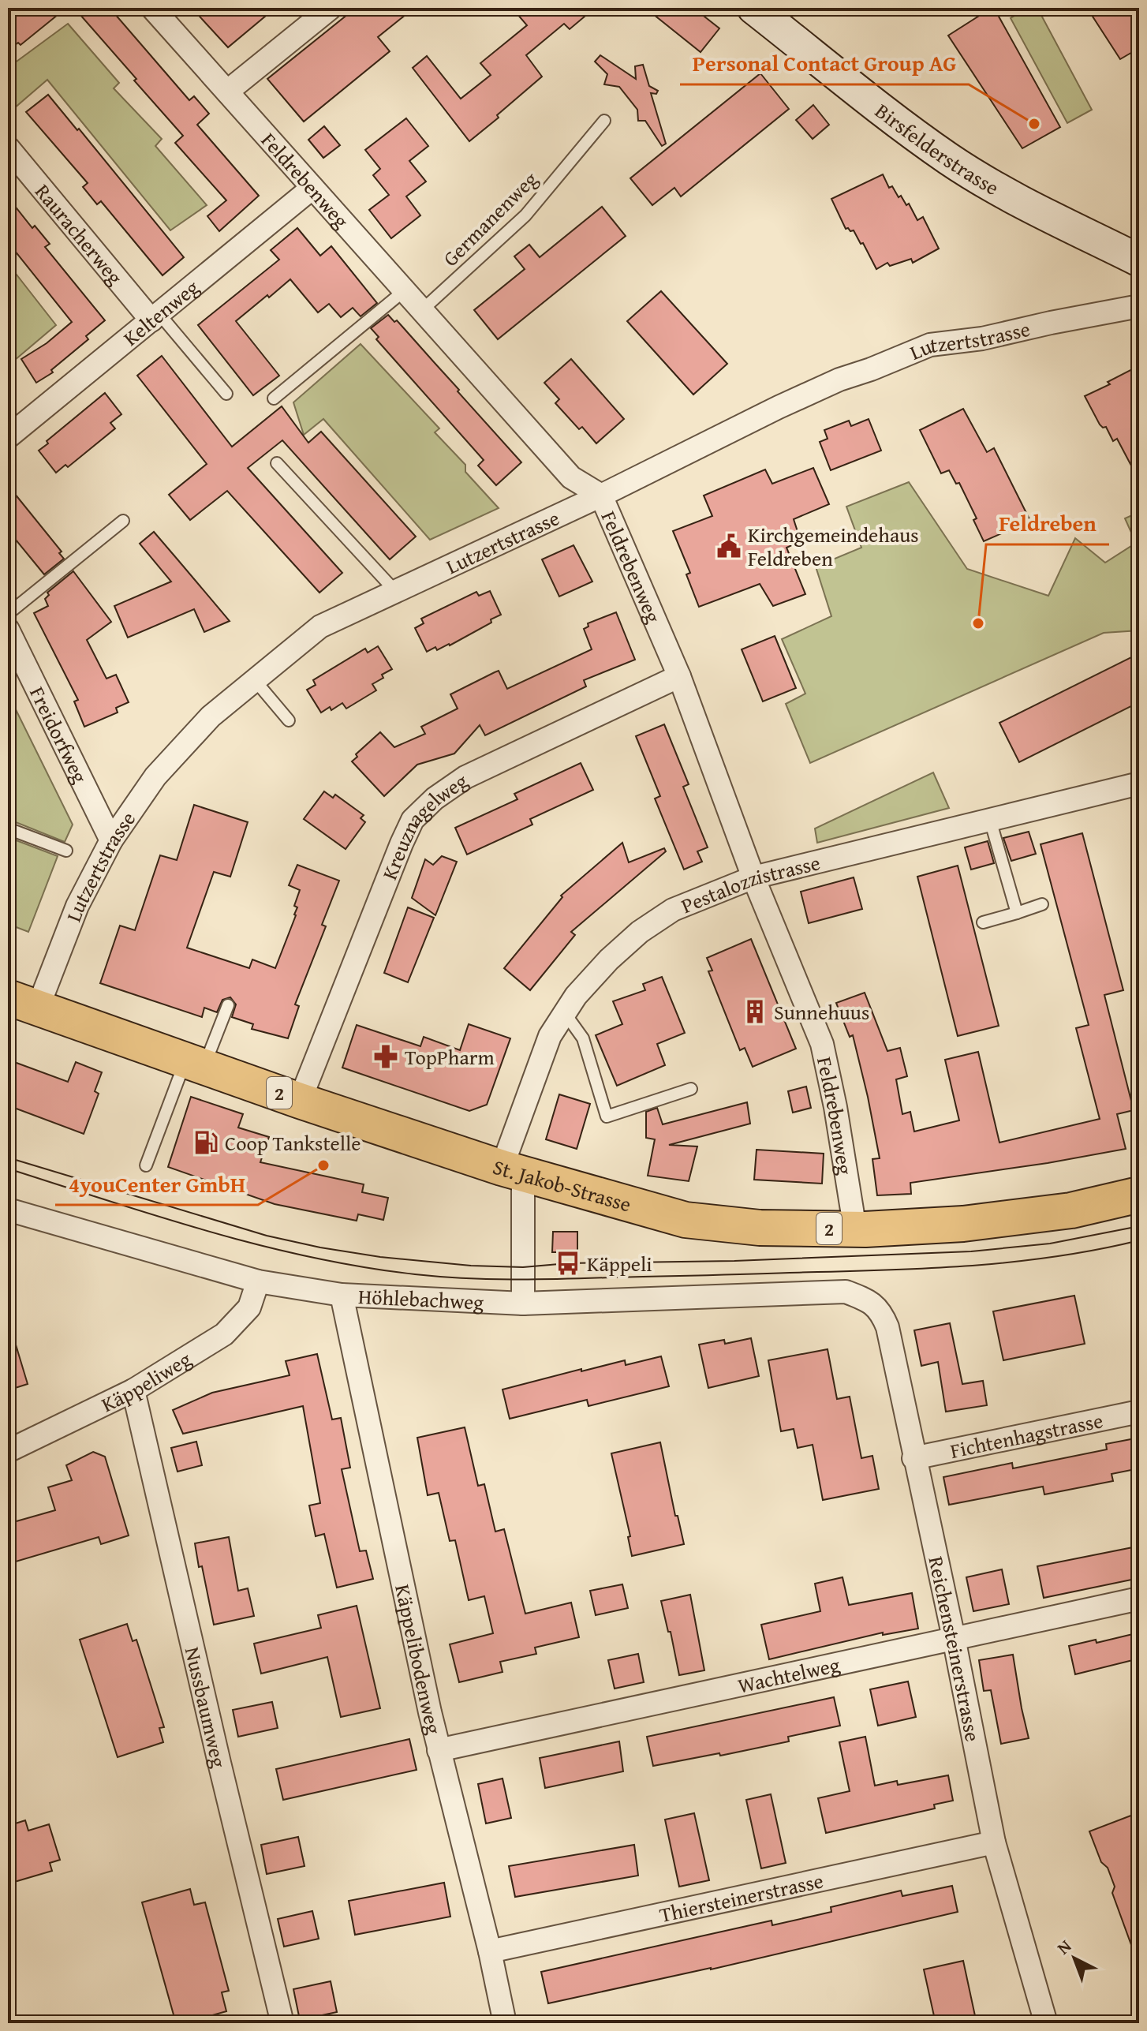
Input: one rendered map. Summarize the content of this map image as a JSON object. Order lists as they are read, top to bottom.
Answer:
{
  "streets": {
    "main road": ["Birsfelderstrasse", "2", "St. Jakob-Strasse"],
    "street": [
      "Feldrebenweg",
      "Rauracherweg",
      "Keltenweg",
      "Lutzertstrasse",
      "Freidorfweg",
      "Kreuznagelweg",
      "Pestalozzistrasse",
      "Höhlebachweg",
      "Käppeliweg",
      "Fichtenhagstrasse",
      "Reichensteinerstrasse",
      "Käppelibodenweg",
      "Wachtelweg",
      "Nussbaumweg",
      "Thiersteinerstrasse"
    ],
    "lane": ["Germanenweg"]
  },
  "crossings": [
    ["Feldrebenweg", "Germanenweg"],
    ["Feldrebenweg", "Keltenweg"],
    ["Feldrebenweg", "Lutzertstrasse"],
    ["Feldrebenweg", "Kreuznagelweg"],
    ["Feldrebenweg", "Pestalozzistrasse"],
    ["Feldrebenweg", "St. Jakob-Strasse"],
    ["Rauracherweg", "Keltenweg"],
    ["Lutzertstrasse", "Freidorfweg"],
    ["Lutzertstrasse", "St. Jakob-Strasse"],
    ["Kreuznagelweg", "St. Jakob-Strasse"],
    ["Pestalozzistrasse", "St. Jakob-Strasse"],
    ["Höhlebachweg", "Käppeliweg"],
    ["Höhlebachweg", "Reichensteinerstrasse"],
    ["Höhlebachweg", "Käppelibodenweg"],
    ["Käppeliweg", "Nussbaumweg"],
    ["Fichtenhagstrasse", "Reichensteinerstrasse"],
    ["Reichensteinerstrasse", "Wachtelweg"],
    ["Reichensteinerstrasse", "Thiersteinerstrasse"],
    ["Käppelibodenweg", "Wachtelweg"],
    ["Käppelibodenweg", "Thiersteinerstrasse"]
  ],
  "places": {
    "other": ["Personal Contact Group AG", "Feldreben", "4youCenter GmbH"],
    "public building": ["Kirchgemeindehaus Feldreben"],
    "building": ["Sunnehuus"],
    "pharmacy": ["TopPharm"],
    "fuel station": ["Coop Tankstelle"],
    "bus stop": ["Käppeli"]
  },
  "north": "top left"
}
